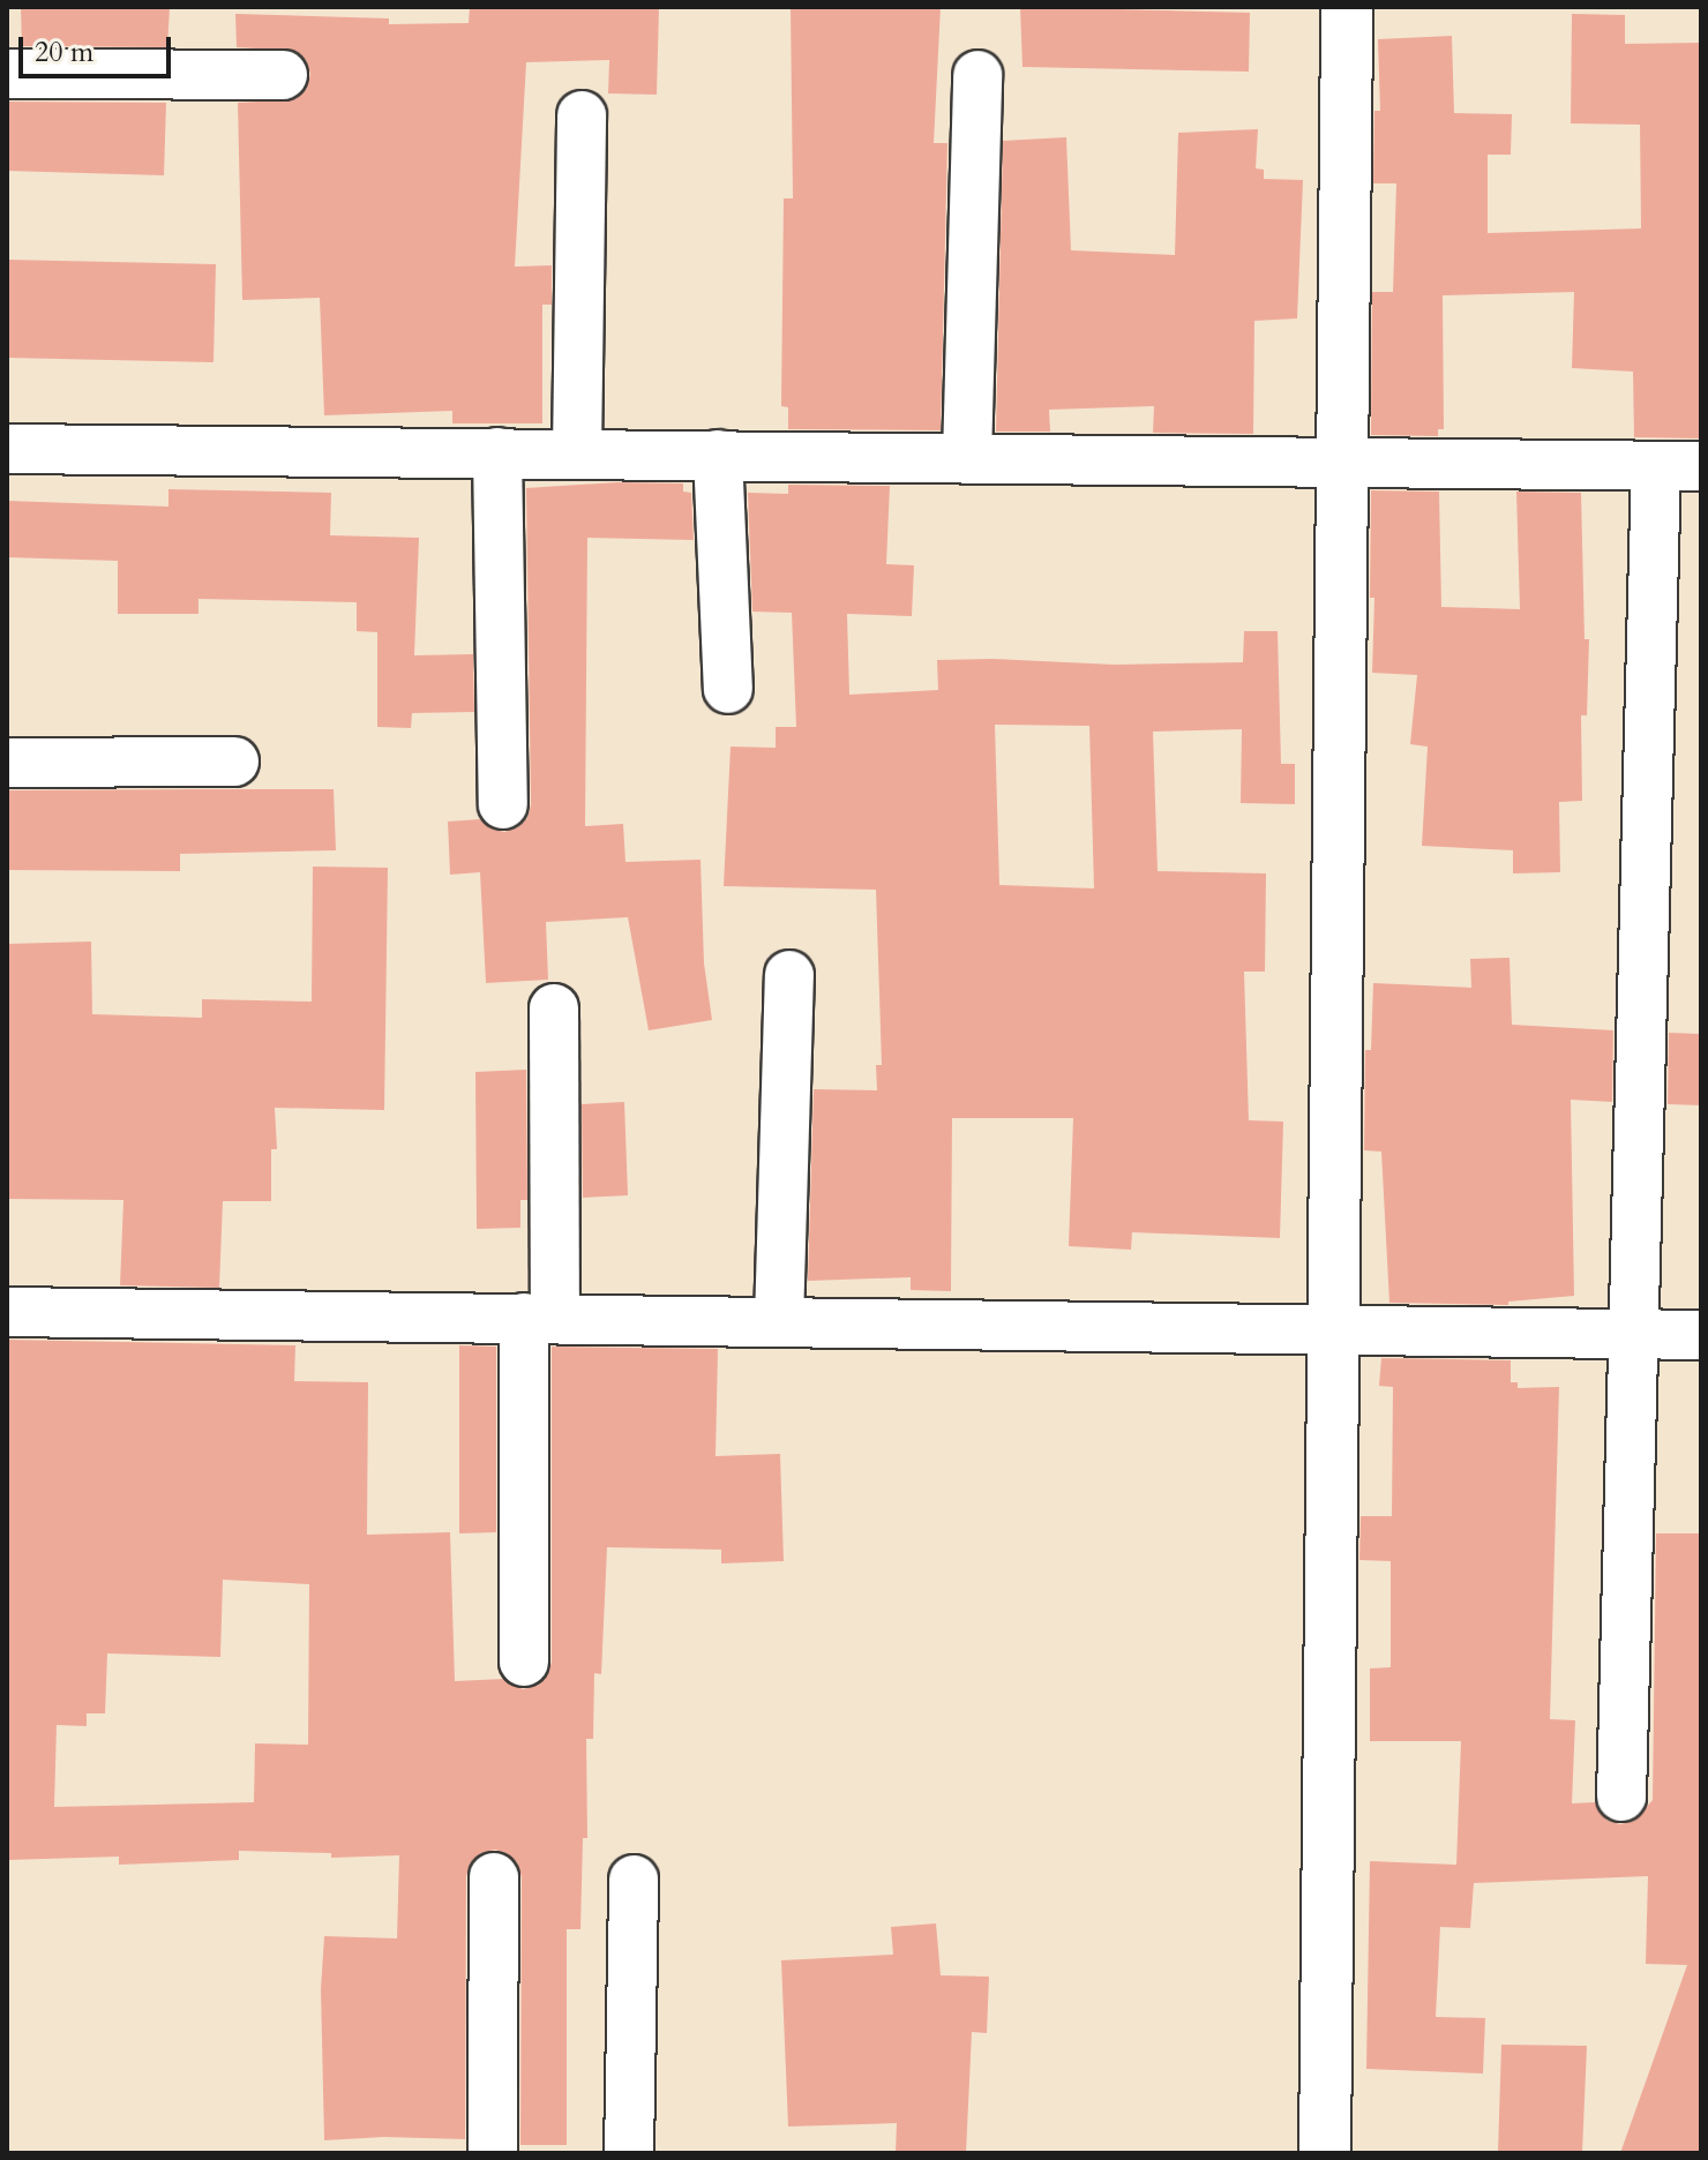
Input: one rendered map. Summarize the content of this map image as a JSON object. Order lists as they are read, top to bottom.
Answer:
{
  "scale_bar": "20 m"
}
